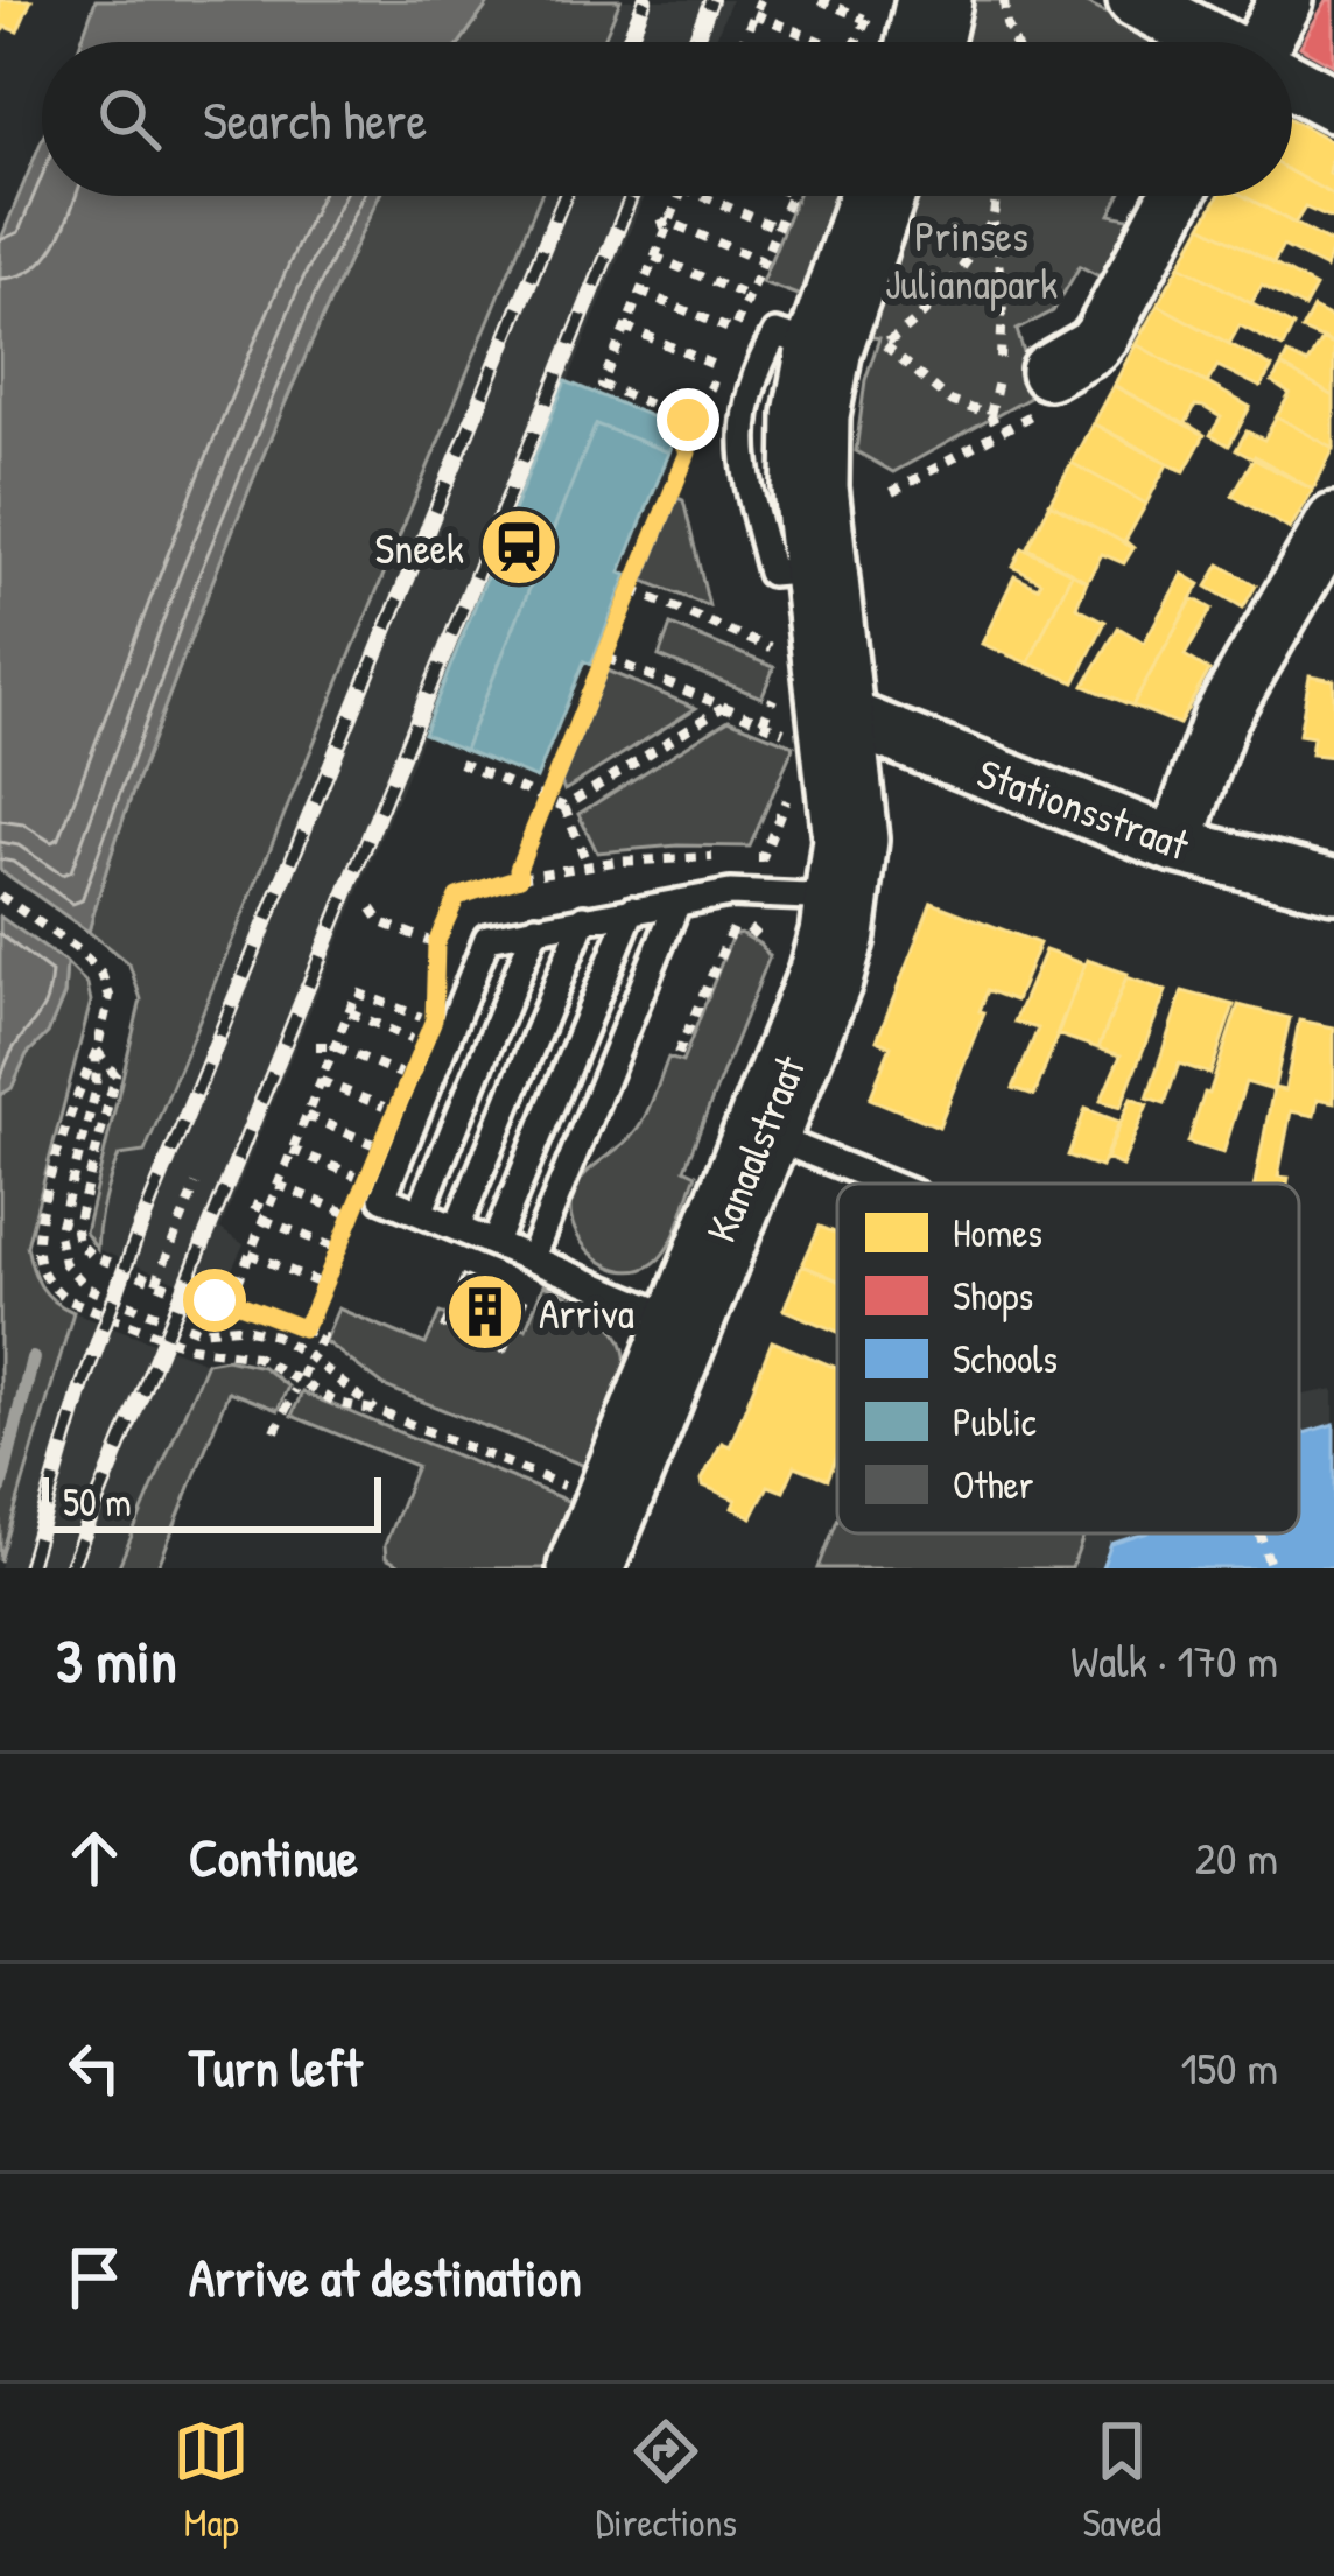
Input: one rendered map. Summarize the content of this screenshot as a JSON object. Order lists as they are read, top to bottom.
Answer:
{
  "streets": {
    "main road": ["Kanaalstraat"],
    "street": ["Stationsstraat"]
  },
  "crossings": [
    ["Stationsstraat", "Kanaalstraat"]
  ],
  "parks": ["Prinses Julianapark"],
  "places": {
    "station": ["Sneek"],
    "building": ["Arriva"]
  },
  "legend": [
    "Homes",
    "Shops",
    "Schools",
    "Public",
    "Other"
  ],
  "scale_bar": "50 m",
  "page": {
    "search": "Search here",
    "scale": "50 m",
    "heading": ["3 min", "Walk · 170 m"],
    "list": [
      ["Continue", "20 m"],
      ["Turn left", "150 m"],
      "Arrive at destination"
    ],
    "nav": ["Map", "Directions", "Saved"]
  }
}
